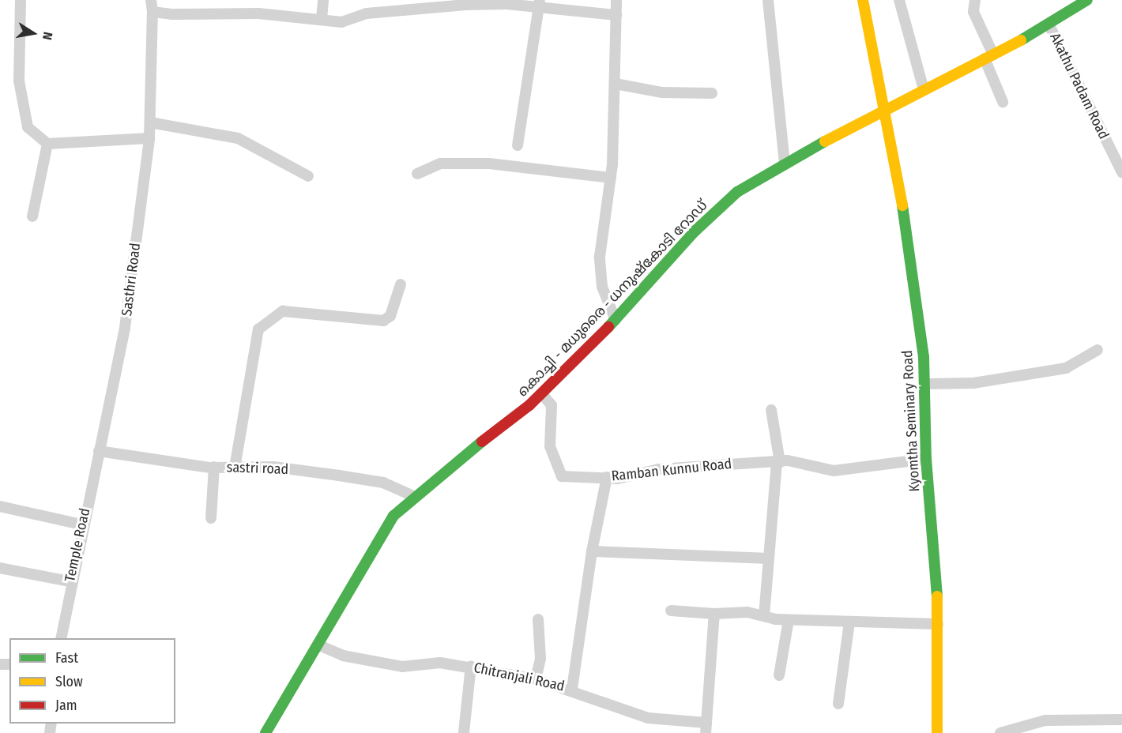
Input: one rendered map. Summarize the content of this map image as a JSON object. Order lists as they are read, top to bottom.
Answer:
{
  "streets": {
    "main road": ["കൊച്ചി - മധുരൈ - ധനുഷ്‌കോടി റോഡ്", "Kyomtha Seminary Road"],
    "street": [
      "Akathu Padam Road",
      "Sasthri Road",
      "sastri road",
      "Ramban Kunnu Road",
      "Temple Road",
      "Chitranjali Road"
    ]
  },
  "crossings": [
    ["Akathu Padam Road", "കൊച്ചി - മധുരൈ - ധനുഷ്‌കോടി റോഡ്"],
    ["Sasthri Road", "sastri road"],
    ["Sasthri Road", "Temple Road"],
    ["കൊച്ചി - മധുരൈ - ധനുഷ്‌കോടി റോഡ്", "Kyomtha Seminary Road"],
    ["കൊച്ചി - മധുരൈ - ധനുഷ്‌കോടി റോഡ്", "sastri road"],
    ["കൊച്ചി - മധുരൈ - ധനുഷ്‌കോടി റോഡ്", "Ramban Kunnu Road"],
    ["കൊച്ചി - മധുരൈ - ധനുഷ്‌കോടി റോഡ്", "Chitranjali Road"],
    ["Kyomtha Seminary Road", "Ramban Kunnu Road"],
    ["sastri road", "Temple Road"]
  ],
  "legend": ["Fast", "Slow", "Jam"],
  "north": "right"
}
